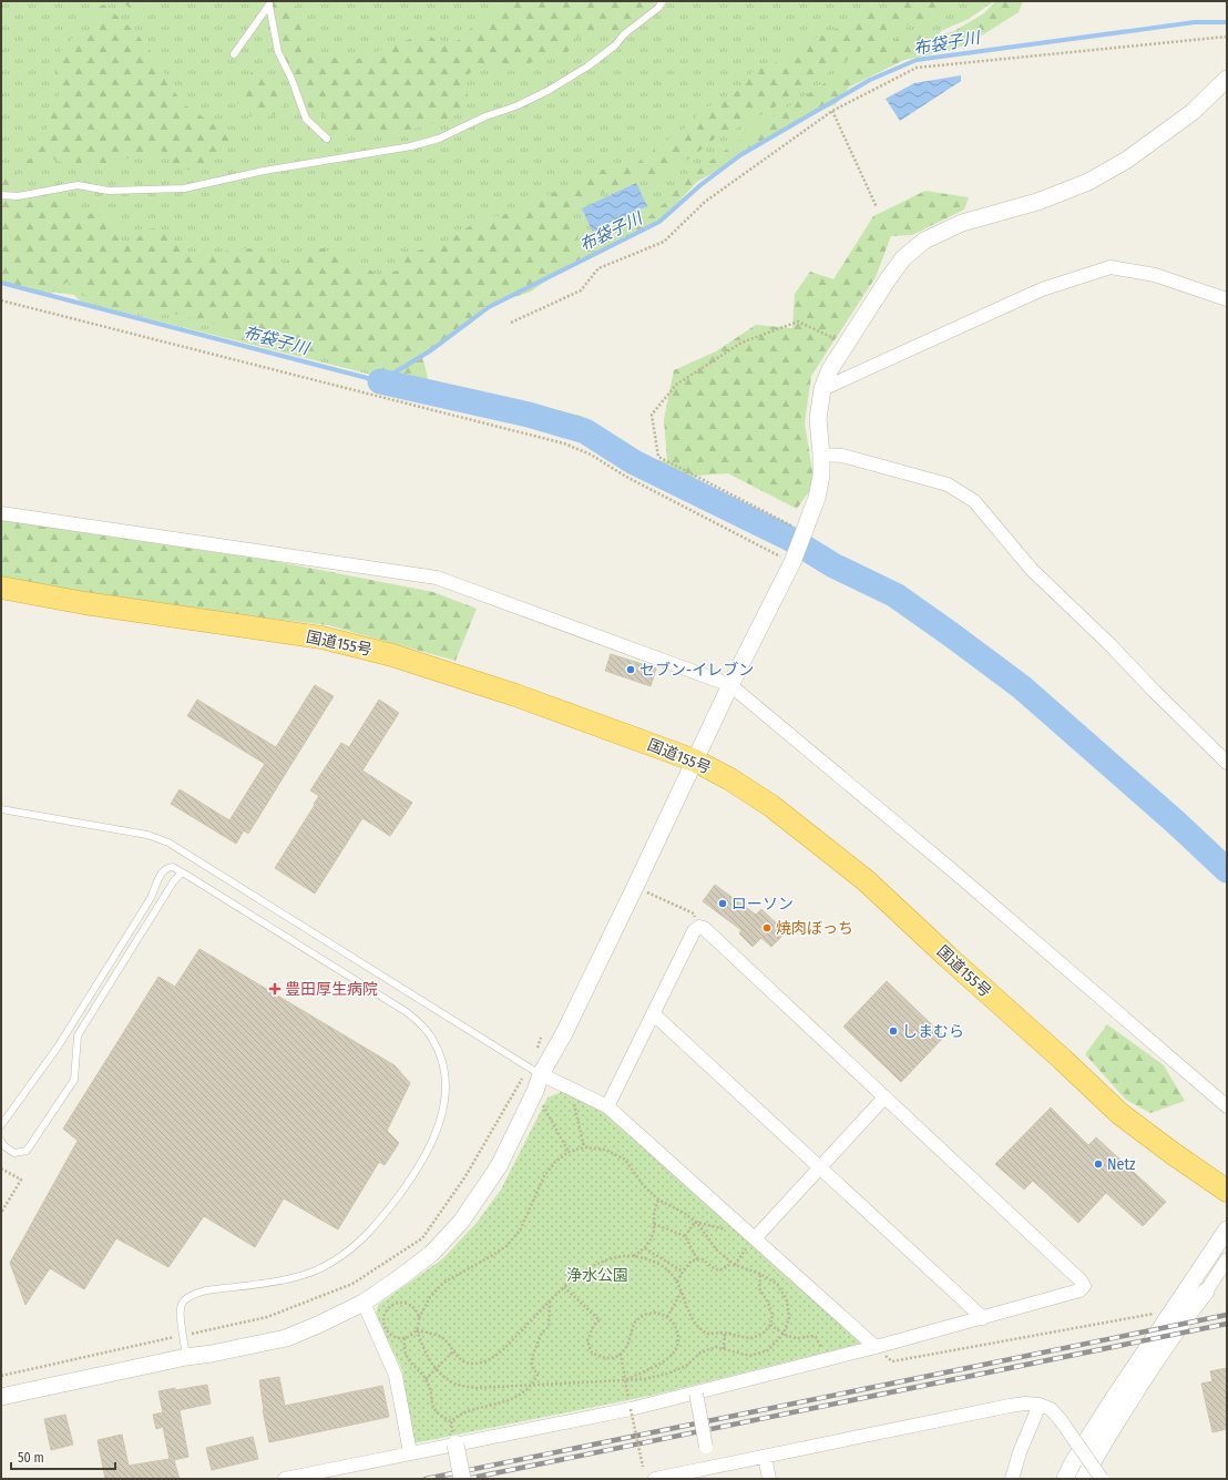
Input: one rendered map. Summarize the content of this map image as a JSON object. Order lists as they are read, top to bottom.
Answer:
{
  "streets": {
    "highway": ["国道155号"]
  },
  "water": ["布袋子川"],
  "parks": ["浄水公園"],
  "places": {
    "other": [
      "セブン-イレブン",
      "ローソン",
      "焼肉ぼっち",
      "しまむら",
      "Netz"
    ],
    "health": ["豊田厚生病院"]
  },
  "scale_bar": "50 m"
}
